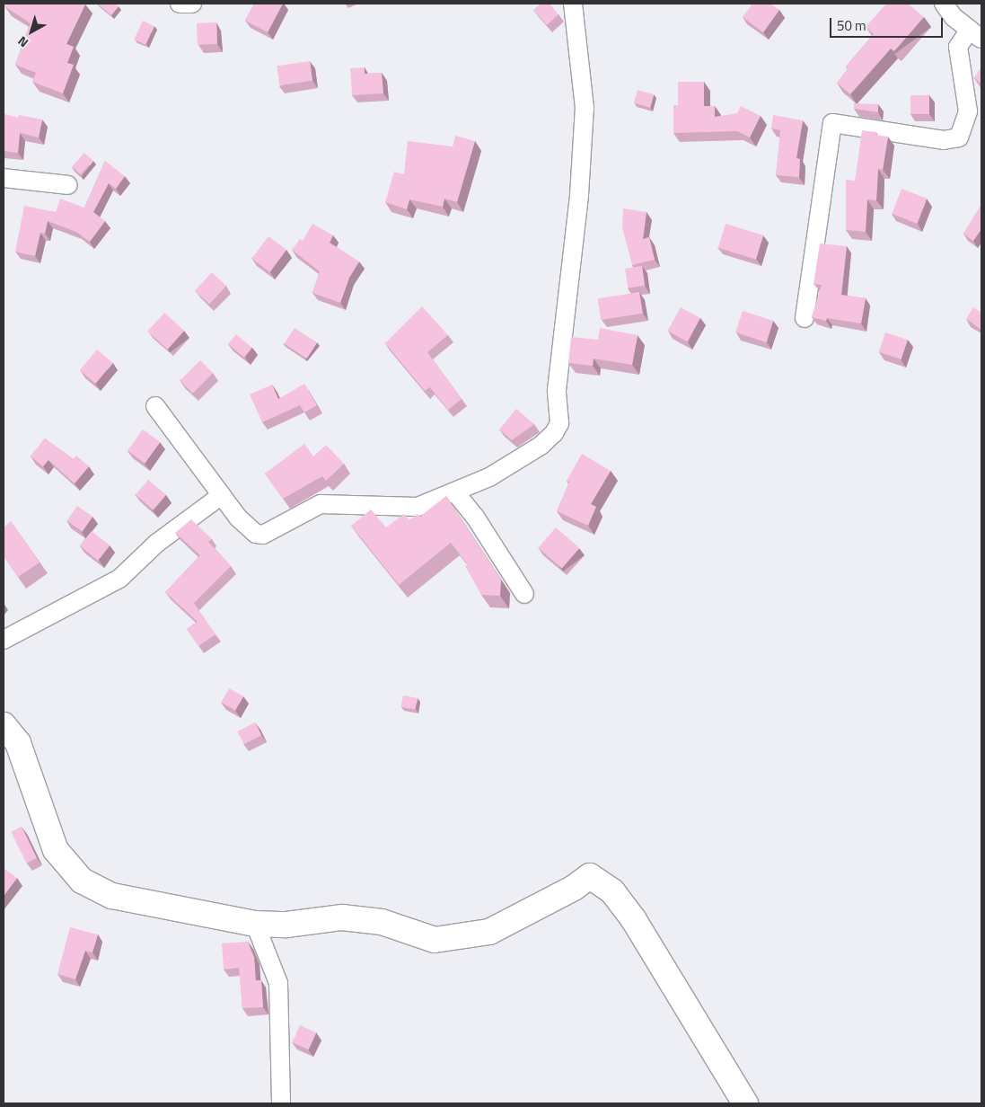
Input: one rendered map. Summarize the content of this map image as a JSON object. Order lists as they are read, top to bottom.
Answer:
{
  "scale_bar": "50 m",
  "north": "bottom left"
}
